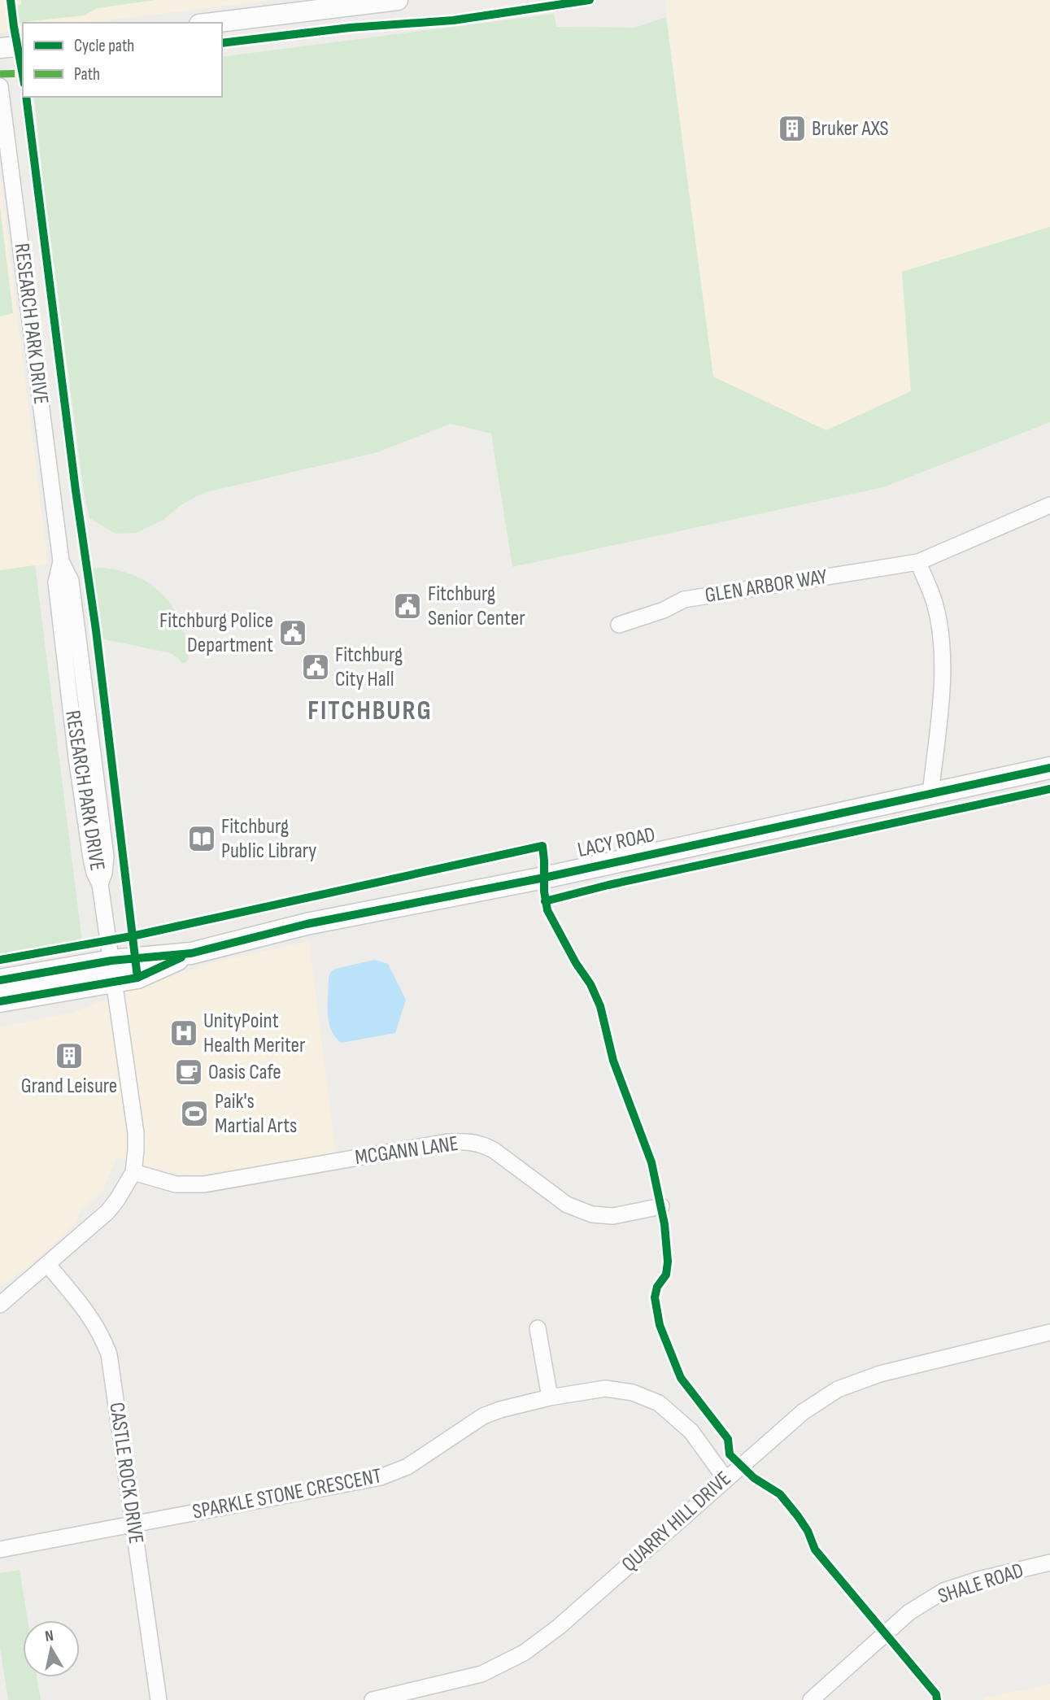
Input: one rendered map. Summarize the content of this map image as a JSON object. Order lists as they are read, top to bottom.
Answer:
{
  "streets": {
    "main road": ["LACY ROAD"],
    "street": [
      "RESEARCH PARK DRIVE",
      "GLEN ARBOR WAY",
      "MCGANN LANE",
      "CASTLE ROCK DRIVE",
      "SPARKLE STONE CRESCENT",
      "QUARRY HILL DRIVE",
      "SHALE ROAD"
    ]
  },
  "crossings": [
    ["RESEARCH PARK DRIVE", "LACY ROAD"],
    ["RESEARCH PARK DRIVE", "MCGANN LANE"],
    ["RESEARCH PARK DRIVE", "CASTLE ROCK DRIVE"],
    ["CASTLE ROCK DRIVE", "SPARKLE STONE CRESCENT"],
    ["SPARKLE STONE CRESCENT", "QUARRY HILL DRIVE"]
  ],
  "districts": ["FITCHBURG"],
  "places": {
    "building": ["Bruker AXS", "Grand Leisure"],
    "public building": ["Fitchburg Senior Center", "Fitchburg Police Department", "Fitchburg City Hall"],
    "library": ["Fitchburg Public Library"],
    "hospital": ["UnityPoint Health Meriter"],
    "cafe": ["Oasis Cafe"],
    "sports": ["Paik's Martial Arts"]
  },
  "legend": ["Cycle path", "Path"],
  "north": "top"
}
